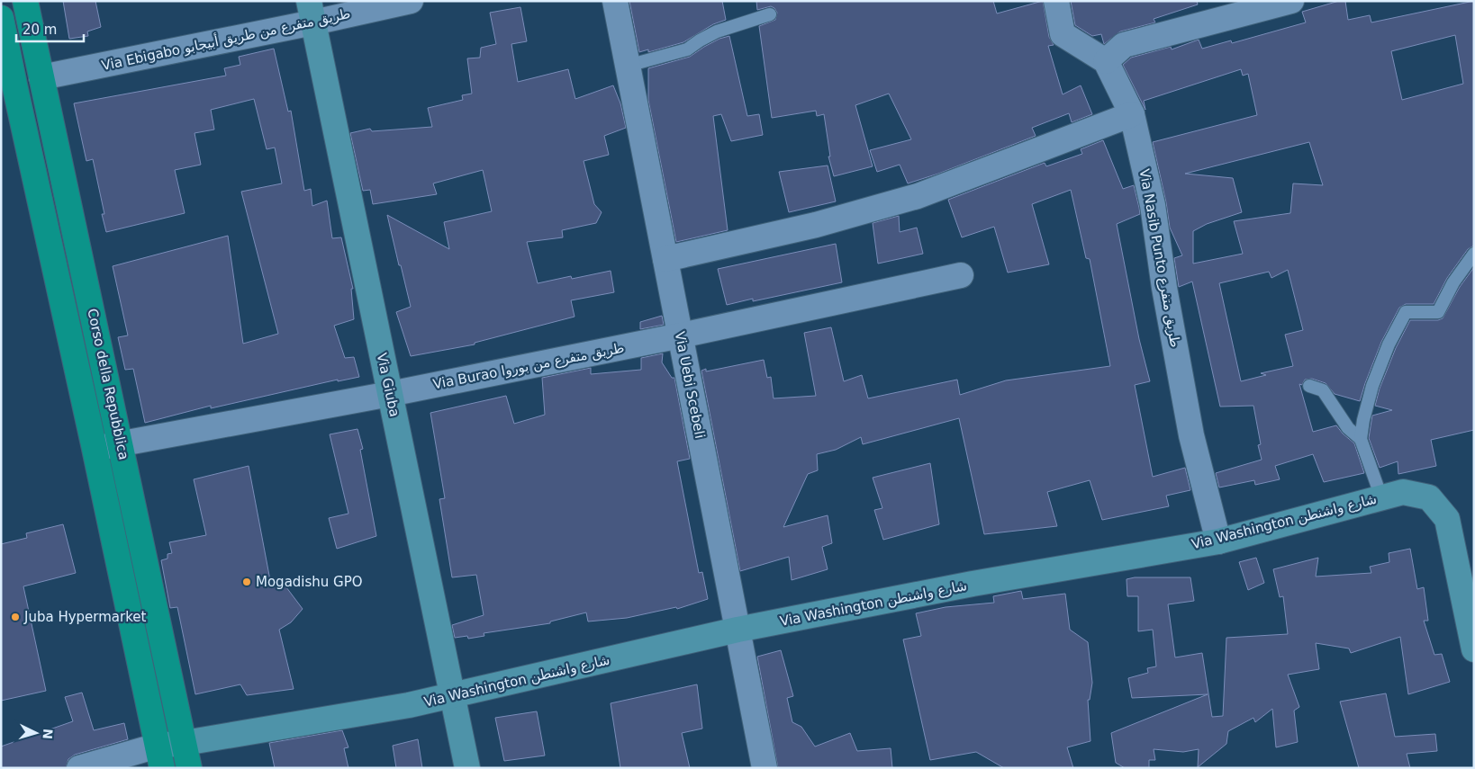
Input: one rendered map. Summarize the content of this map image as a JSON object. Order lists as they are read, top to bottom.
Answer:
{
  "streets": {
    "highway": ["Corso della Repubblica"],
    "street": [
      "Via Ebigabo طريق متفرع من طريق أبيجابو",
      "Via Nasib Punto طريق متفرع",
      "Via Burao طريق متفرع من بوروا",
      "Via Giuba",
      "Via Uebi Scebeli",
      "Via Washington شارع واشنطن"
    ]
  },
  "crossings": [
    ["Via Ebigabo طريق متفرع من طريق أبيجابو", "Corso della Repubblica"],
    ["Via Ebigabo طريق متفرع من طريق أبيجابو", "Via Giuba"],
    ["Via Nasib Punto طريق متفرع", "Via Washington شارع واشنطن"],
    ["Via Burao طريق متفرع من بوروا", "Corso della Repubblica"],
    ["Via Burao طريق متفرع من بوروا", "Via Giuba"],
    ["Via Burao طريق متفرع من بوروا", "Via Uebi Scebeli"],
    ["Corso della Repubblica", "Via Washington شارع واشنطن"],
    ["Via Giuba", "Via Washington شارع واشنطن"],
    ["Via Uebi Scebeli", "Via Washington شارع واشنطن"]
  ],
  "places": ["Mogadishu GPO", "Juba Hypermarket"],
  "scale_bar": "20 m",
  "north": "right"
}
